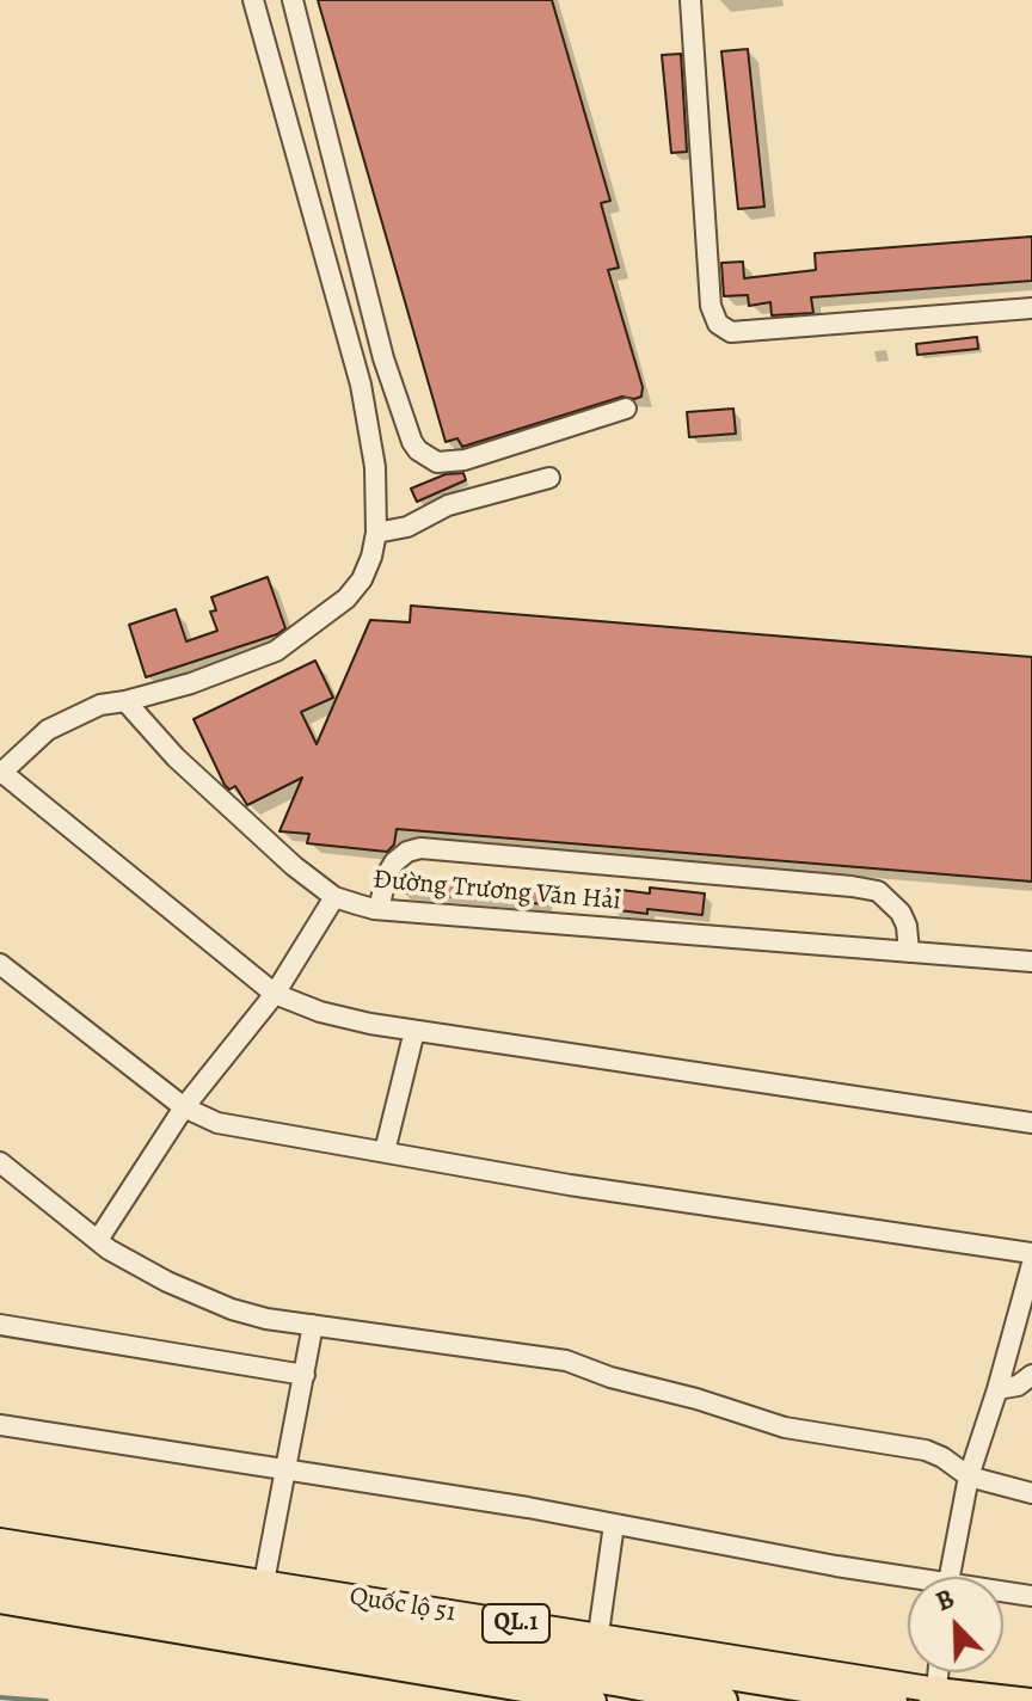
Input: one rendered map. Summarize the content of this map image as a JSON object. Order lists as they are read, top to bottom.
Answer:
{
  "streets": {
    "highway": ["Quốc lộ 51", "QL.1"],
    "street": ["Đường Trương Văn Hải"]
  },
  "north": "top left"
}
